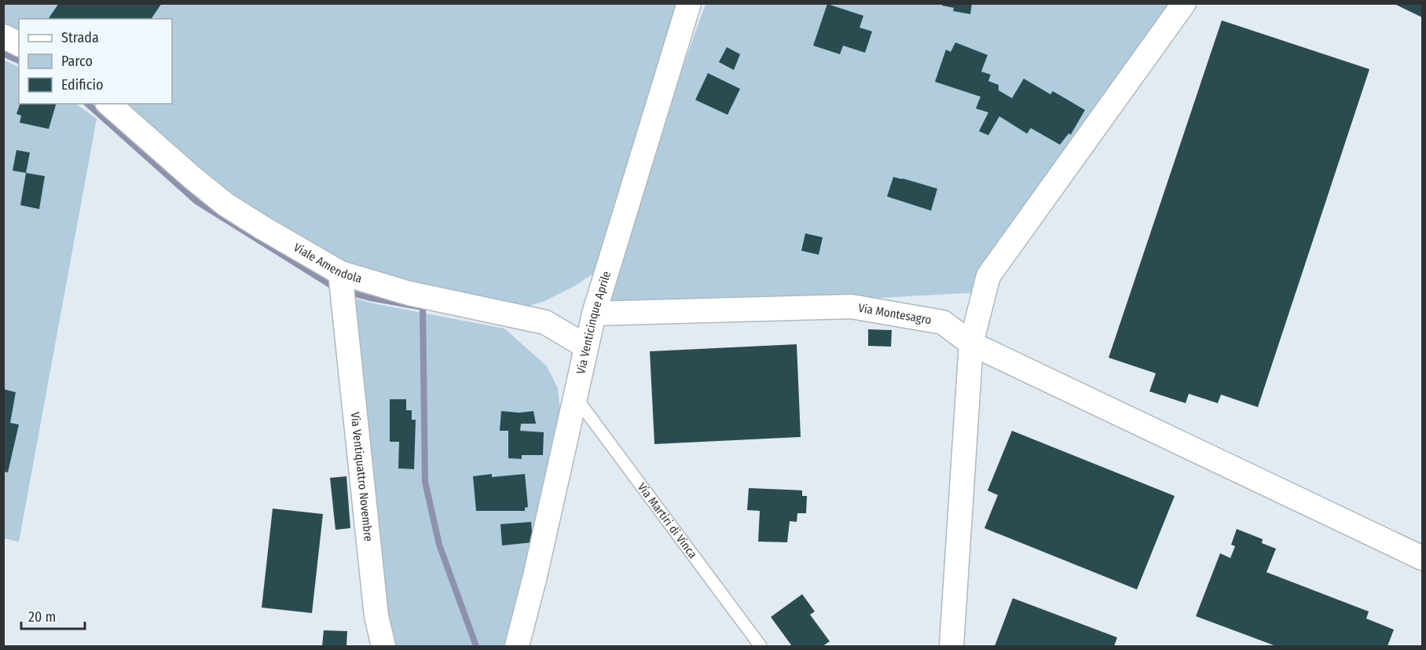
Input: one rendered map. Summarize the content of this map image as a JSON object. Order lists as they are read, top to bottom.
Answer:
{
  "streets": {
    "street": [
      "Viale Amendola",
      "Via Montesagro",
      "Via Venticinque Aprile",
      "Via Ventiquattro Novembre"
    ],
    "lane": ["Via Martiri di Vinca"]
  },
  "crossings": [
    ["Viale Amendola", "Via Venticinque Aprile"],
    ["Viale Amendola", "Via Ventiquattro Novembre"],
    ["Via Montesagro", "Via Venticinque Aprile"],
    ["Via Venticinque Aprile", "Via Martiri di Vinca"]
  ],
  "legend": ["Strada", "Parco", "Edificio"],
  "scale_bar": "20 m"
}
